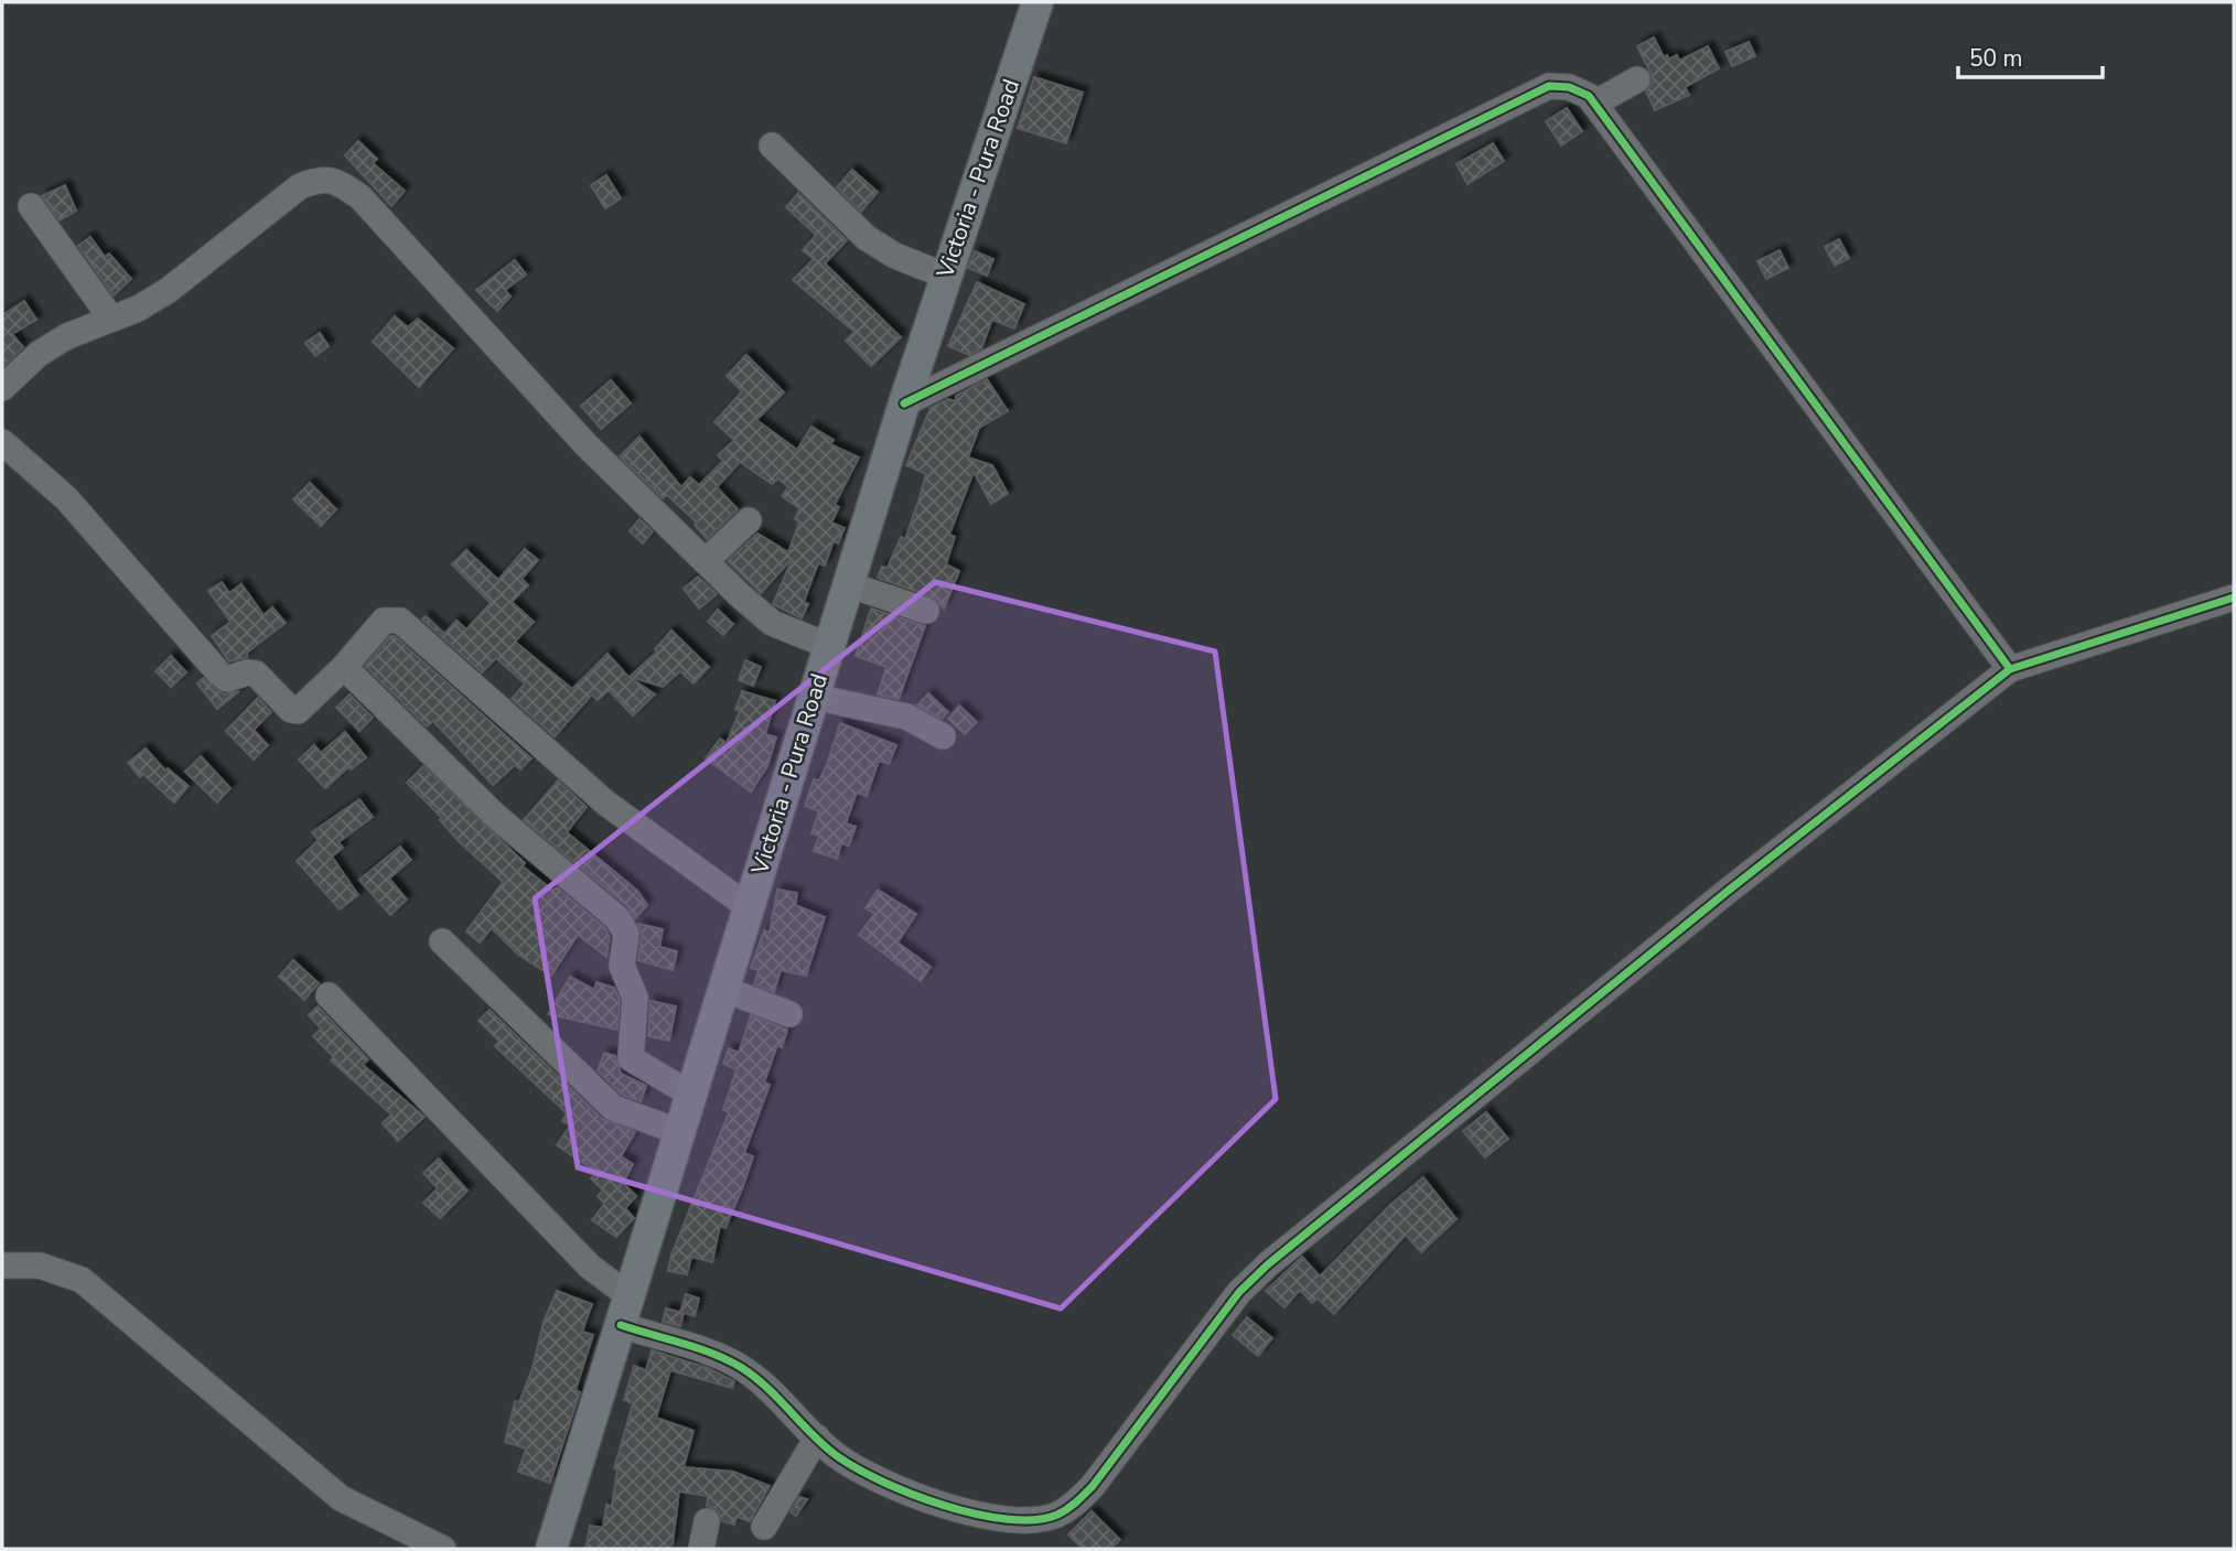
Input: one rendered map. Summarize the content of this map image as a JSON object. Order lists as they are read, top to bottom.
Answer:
{
  "streets": {
    "main road": ["Victoria - Pura Road"]
  },
  "scale_bar": "50 m"
}
